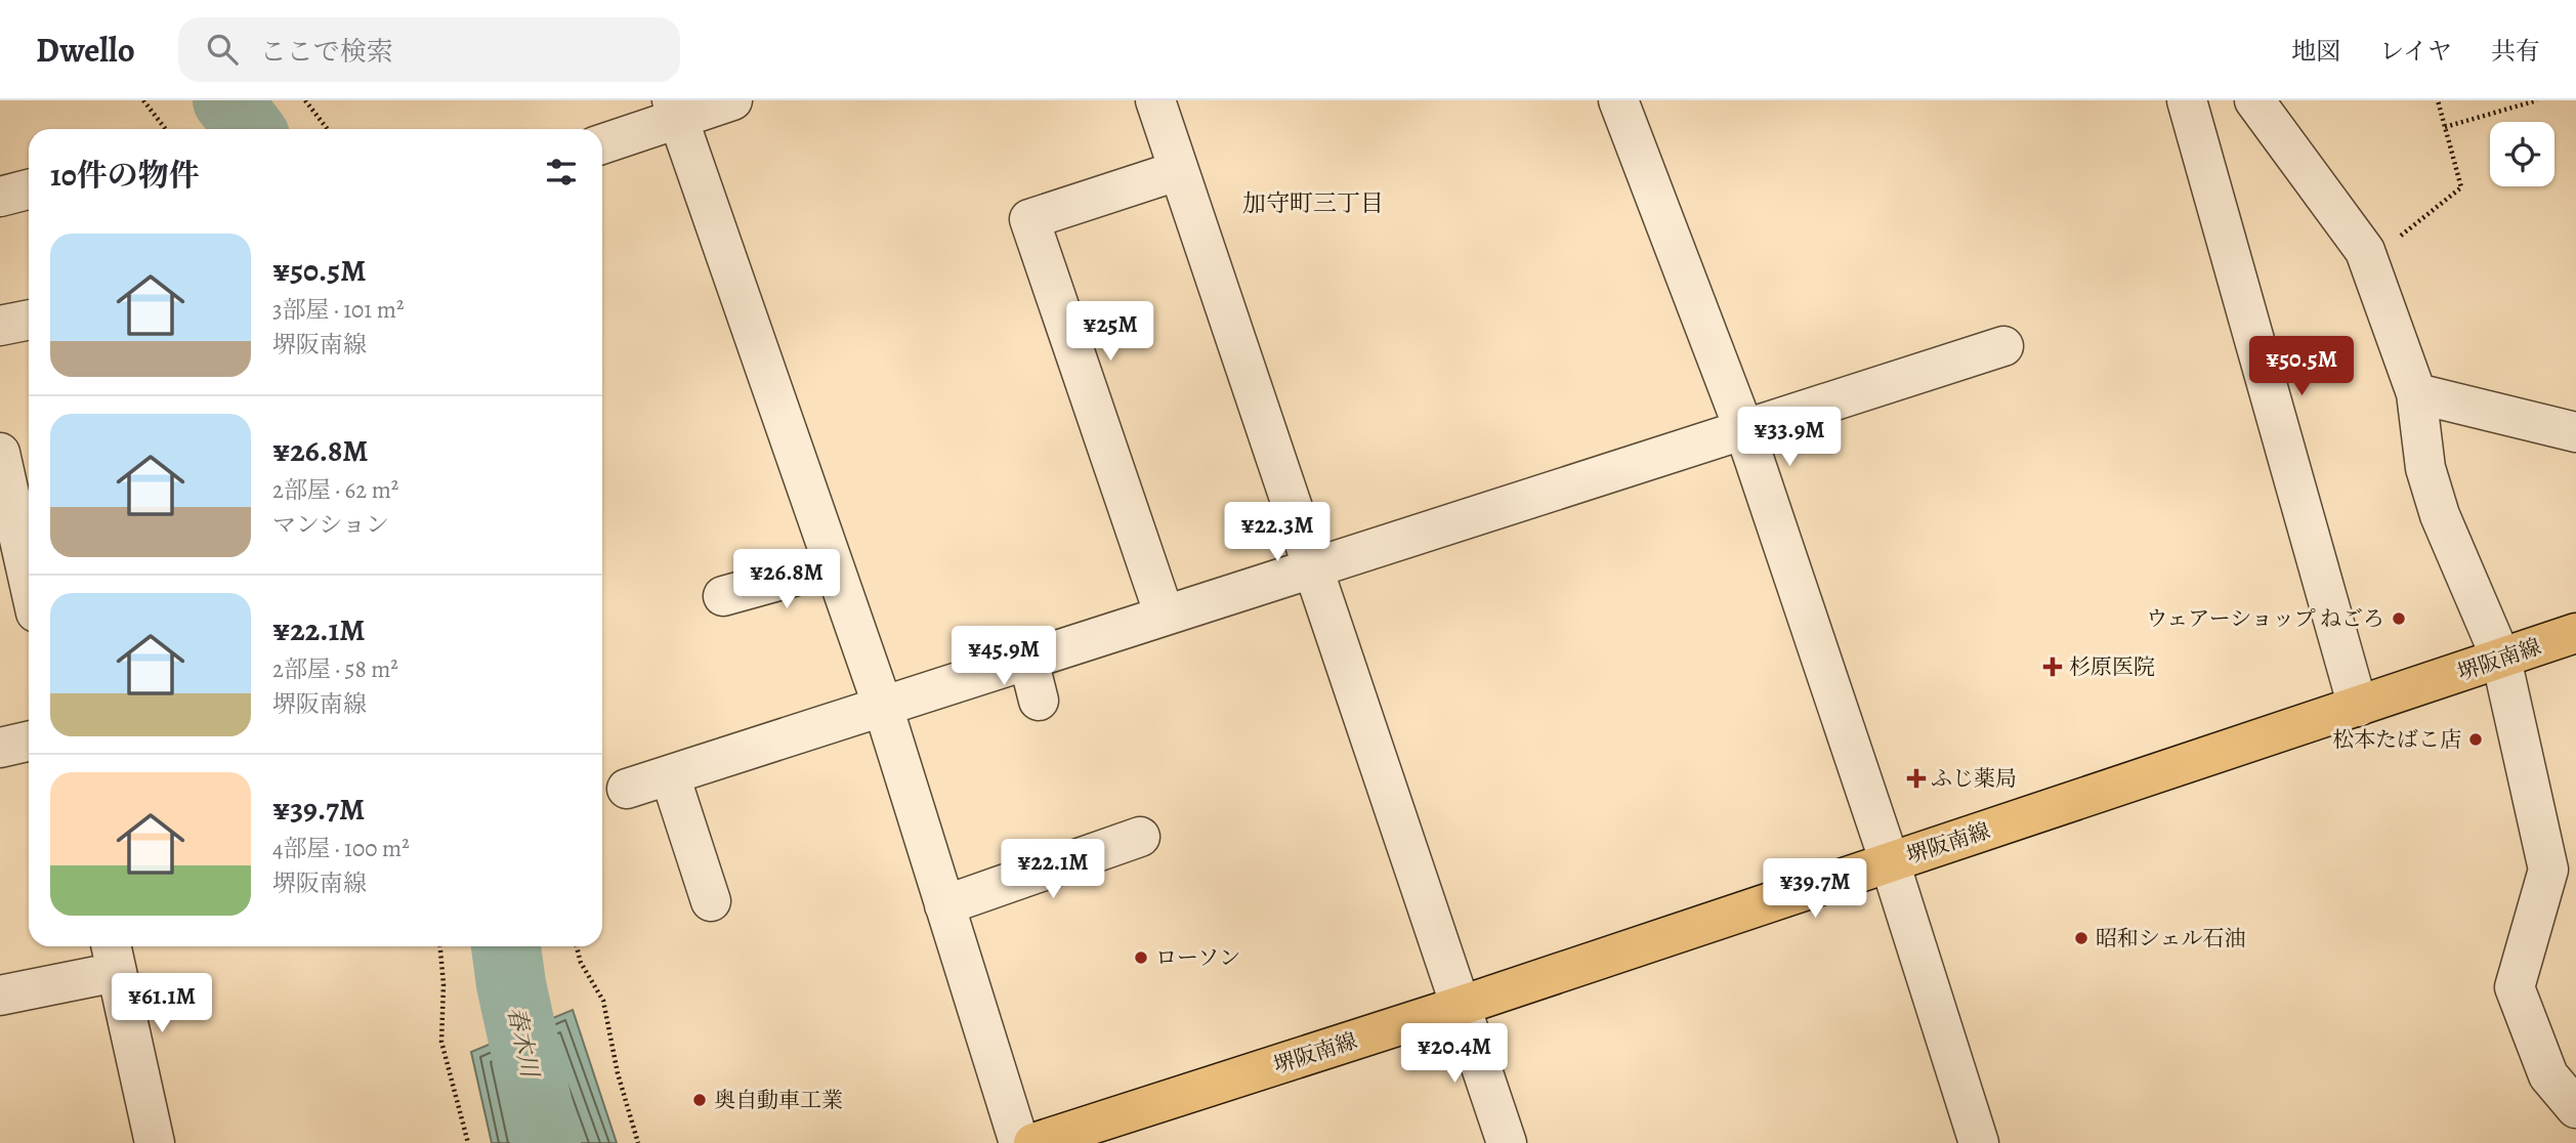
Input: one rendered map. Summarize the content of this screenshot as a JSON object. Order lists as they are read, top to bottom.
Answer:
{
  "streets": {
    "main road": ["堺阪南線"]
  },
  "districts": ["加守町三丁目"],
  "water": ["春木川"],
  "places": {
    "other": [
      "ウェアーショップ ねごろ",
      "松本たばこ店",
      "昭和シェル石油",
      "ローソン",
      "奥自動車工業"
    ],
    "health": ["杉原医院", "ふじ薬局"]
  },
  "page": {
    "header": "Dwello",
    "search": "ここで検索",
    "nav": ["地図", "レイヤ", "共有"],
    "heading": "10件の物件",
    "list": [
      {
        "name": "¥50.5M",
        "note": "3部屋 · 101 m² · 堺阪南線"
      },
      {
        "name": "¥26.8M",
        "note": "2部屋 · 62 m² · マンション"
      },
      {
        "name": "¥22.1M",
        "note": "2部屋 · 58 m² · 堺阪南線"
      },
      {
        "name": "¥39.7M",
        "note": "4部屋 · 100 m² · 堺阪南線"
      }
    ],
    "price": [
      "¥25M",
      "¥50.5M",
      "¥33.9M",
      "¥22.3M",
      "¥26.8M",
      "¥45.9M",
      "¥22.1M",
      "¥39.7M",
      "¥61.1M",
      "¥20.4M"
    ]
  }
}
